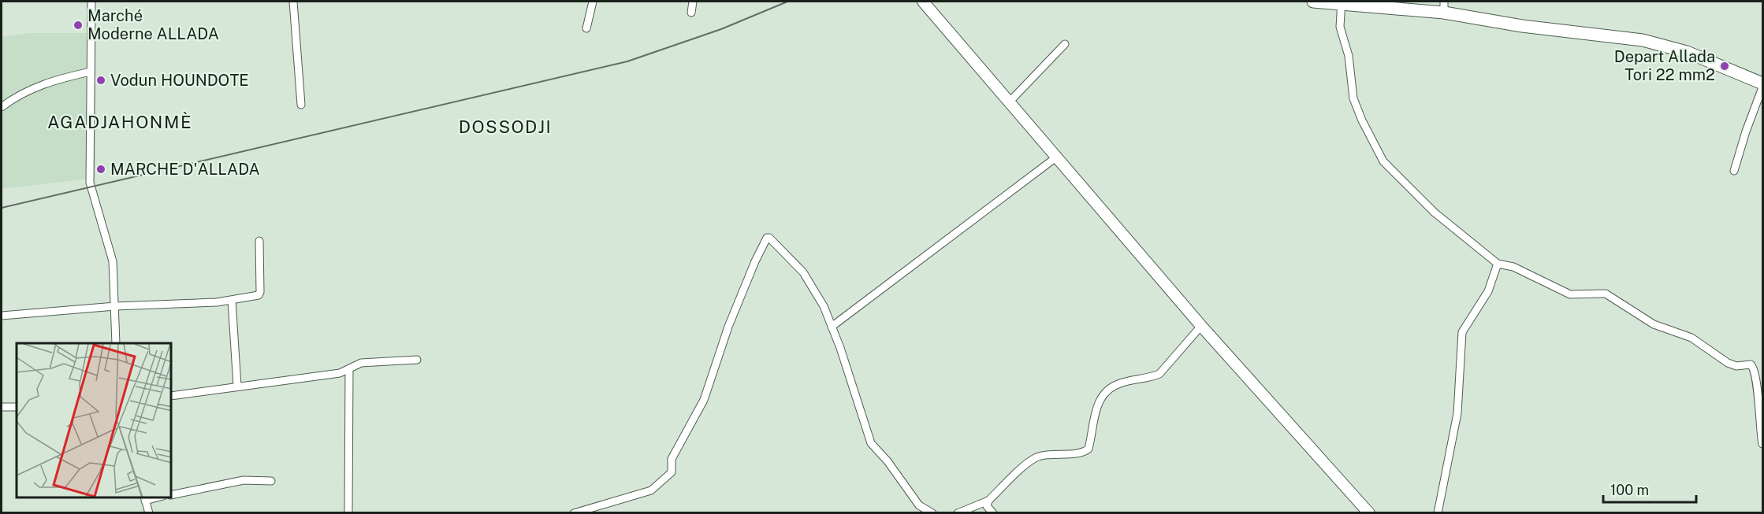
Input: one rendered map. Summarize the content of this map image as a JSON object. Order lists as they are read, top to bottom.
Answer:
{
  "districts": ["AGADJAHONMÈ", "DOSSODJI"],
  "places": [
    "Marché Moderne ALLADA",
    "Depart Allada Tori 22 mm2",
    "Vodun HOUNDOTE",
    "MARCHE D'ALLADA"
  ],
  "scale_bar": "100 m"
}
